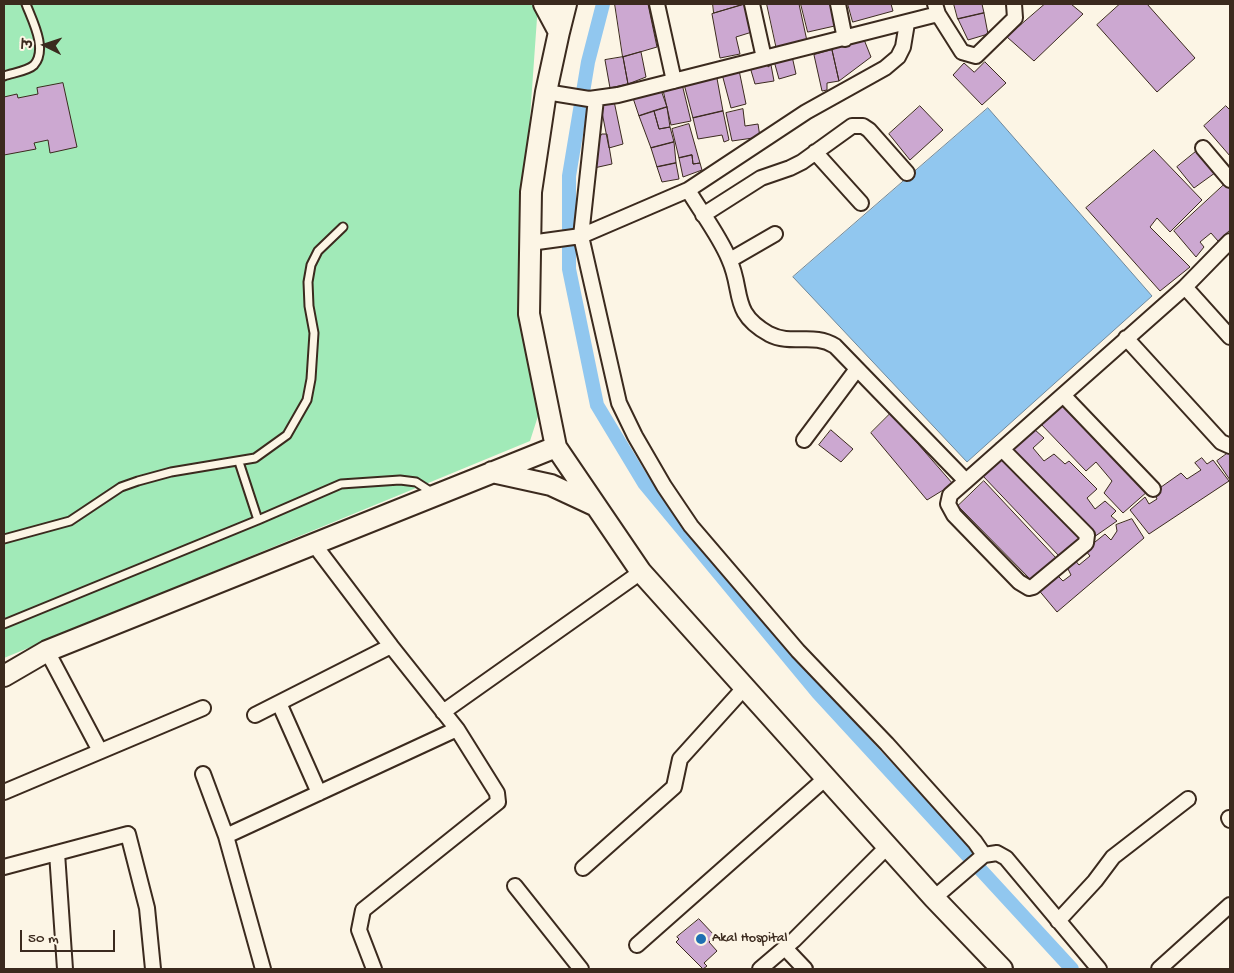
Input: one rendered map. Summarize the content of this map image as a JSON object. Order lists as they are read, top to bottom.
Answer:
{
  "places": ["Akal Hospital"],
  "scale_bar": "50 m",
  "north": "left"
}
